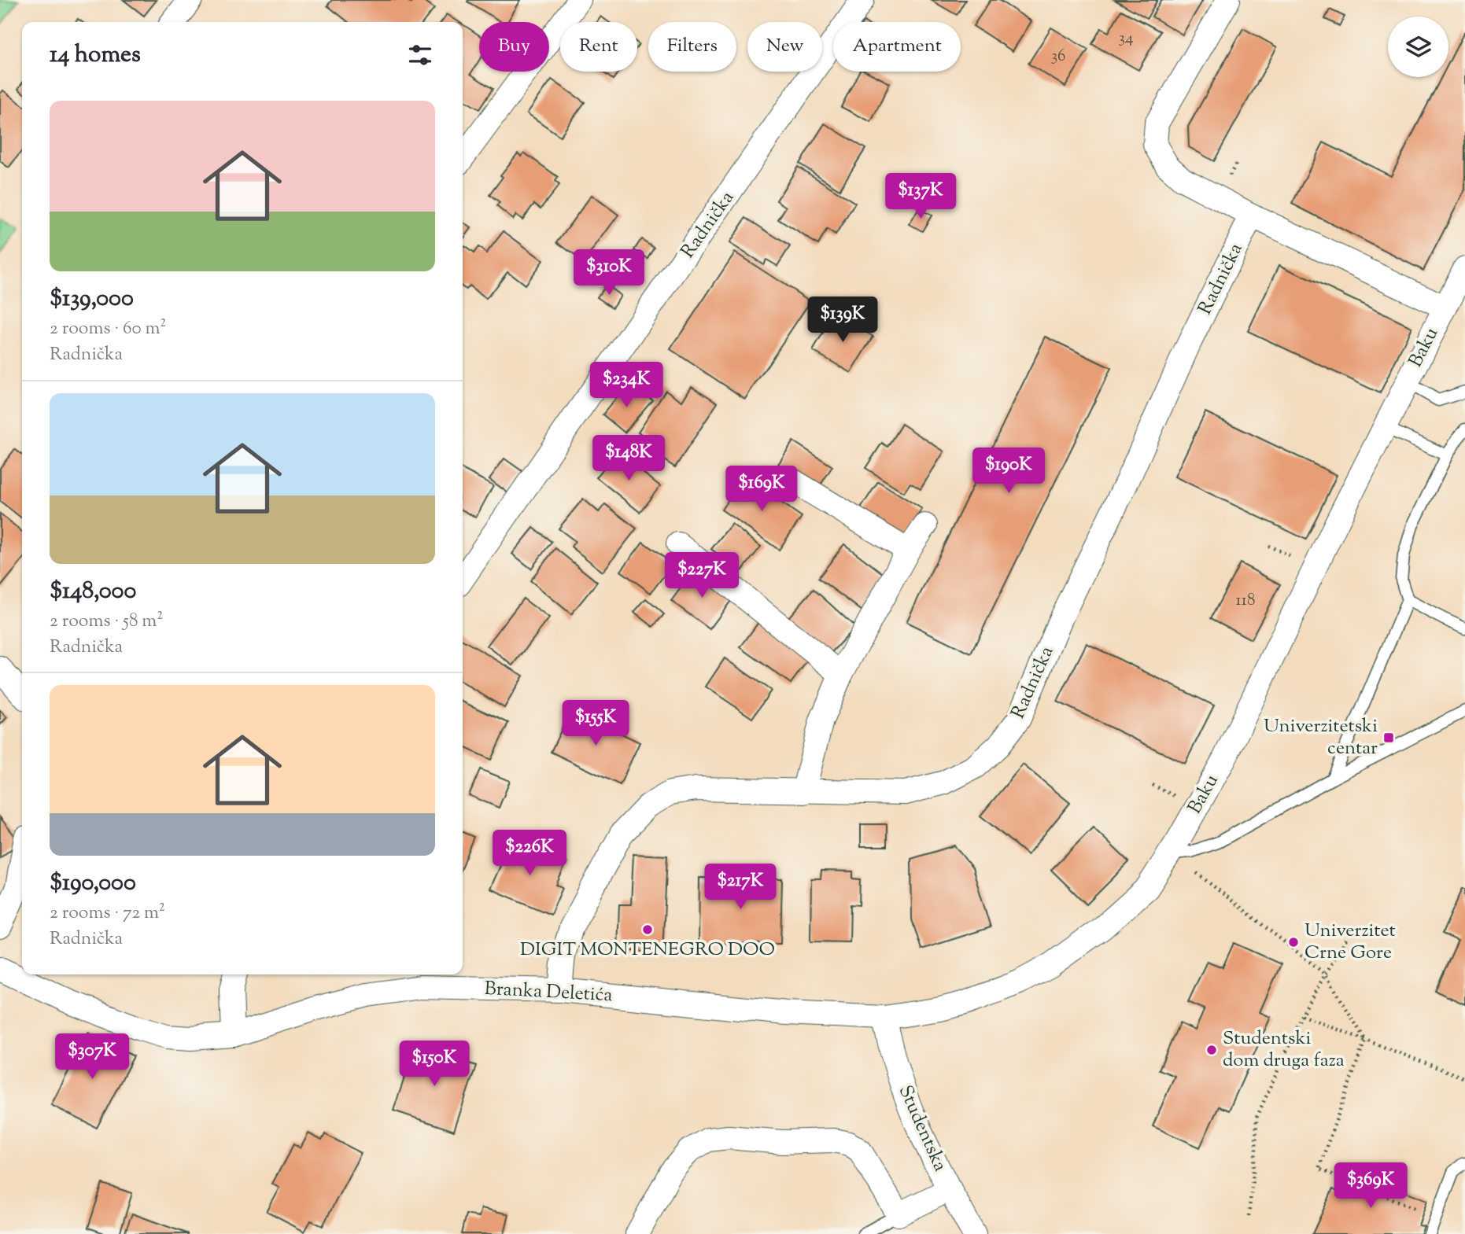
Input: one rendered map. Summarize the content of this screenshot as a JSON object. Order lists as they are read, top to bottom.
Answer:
{
  "streets": {
    "street": [
      "Radnička",
      "Baku",
      "Branka Deletića",
      "Studentska"
    ]
  },
  "crossings": [
    ["Radnička", "Branka Deletića"],
    ["Baku", "Branka Deletića"],
    ["Baku", "Studentska"],
    ["Branka Deletića", "Studentska"]
  ],
  "places": {
    "transit": ["Univerzitetski centar"],
    "other": ["DIGIT MONTENEGRO DOO", "Univerzitet Crne Gore", "Studentski dom druga faza"]
  },
  "house_numbers": ["34", "36", "118"],
  "page": {
    "chip": [
      "Buy",
      "Rent",
      "Filters",
      "New",
      "Apartment"
    ],
    "heading": "14 homes",
    "list": [
      {
        "name": "$139,000",
        "note": "2 rooms · 60 m² · Radnička"
      },
      {
        "name": "$148,000",
        "note": "2 rooms · 58 m² · Radnička"
      },
      {
        "name": "$190,000",
        "note": "2 rooms · 72 m² · Radnička"
      }
    ],
    "price": [
      "$137K",
      "$310K",
      "$139K",
      "$234K",
      "$148K",
      "$190K",
      "$169K",
      "$227K",
      "$155K",
      "$226K",
      "$217K",
      "$307K",
      "$150K",
      "$369K"
    ]
  }
}
